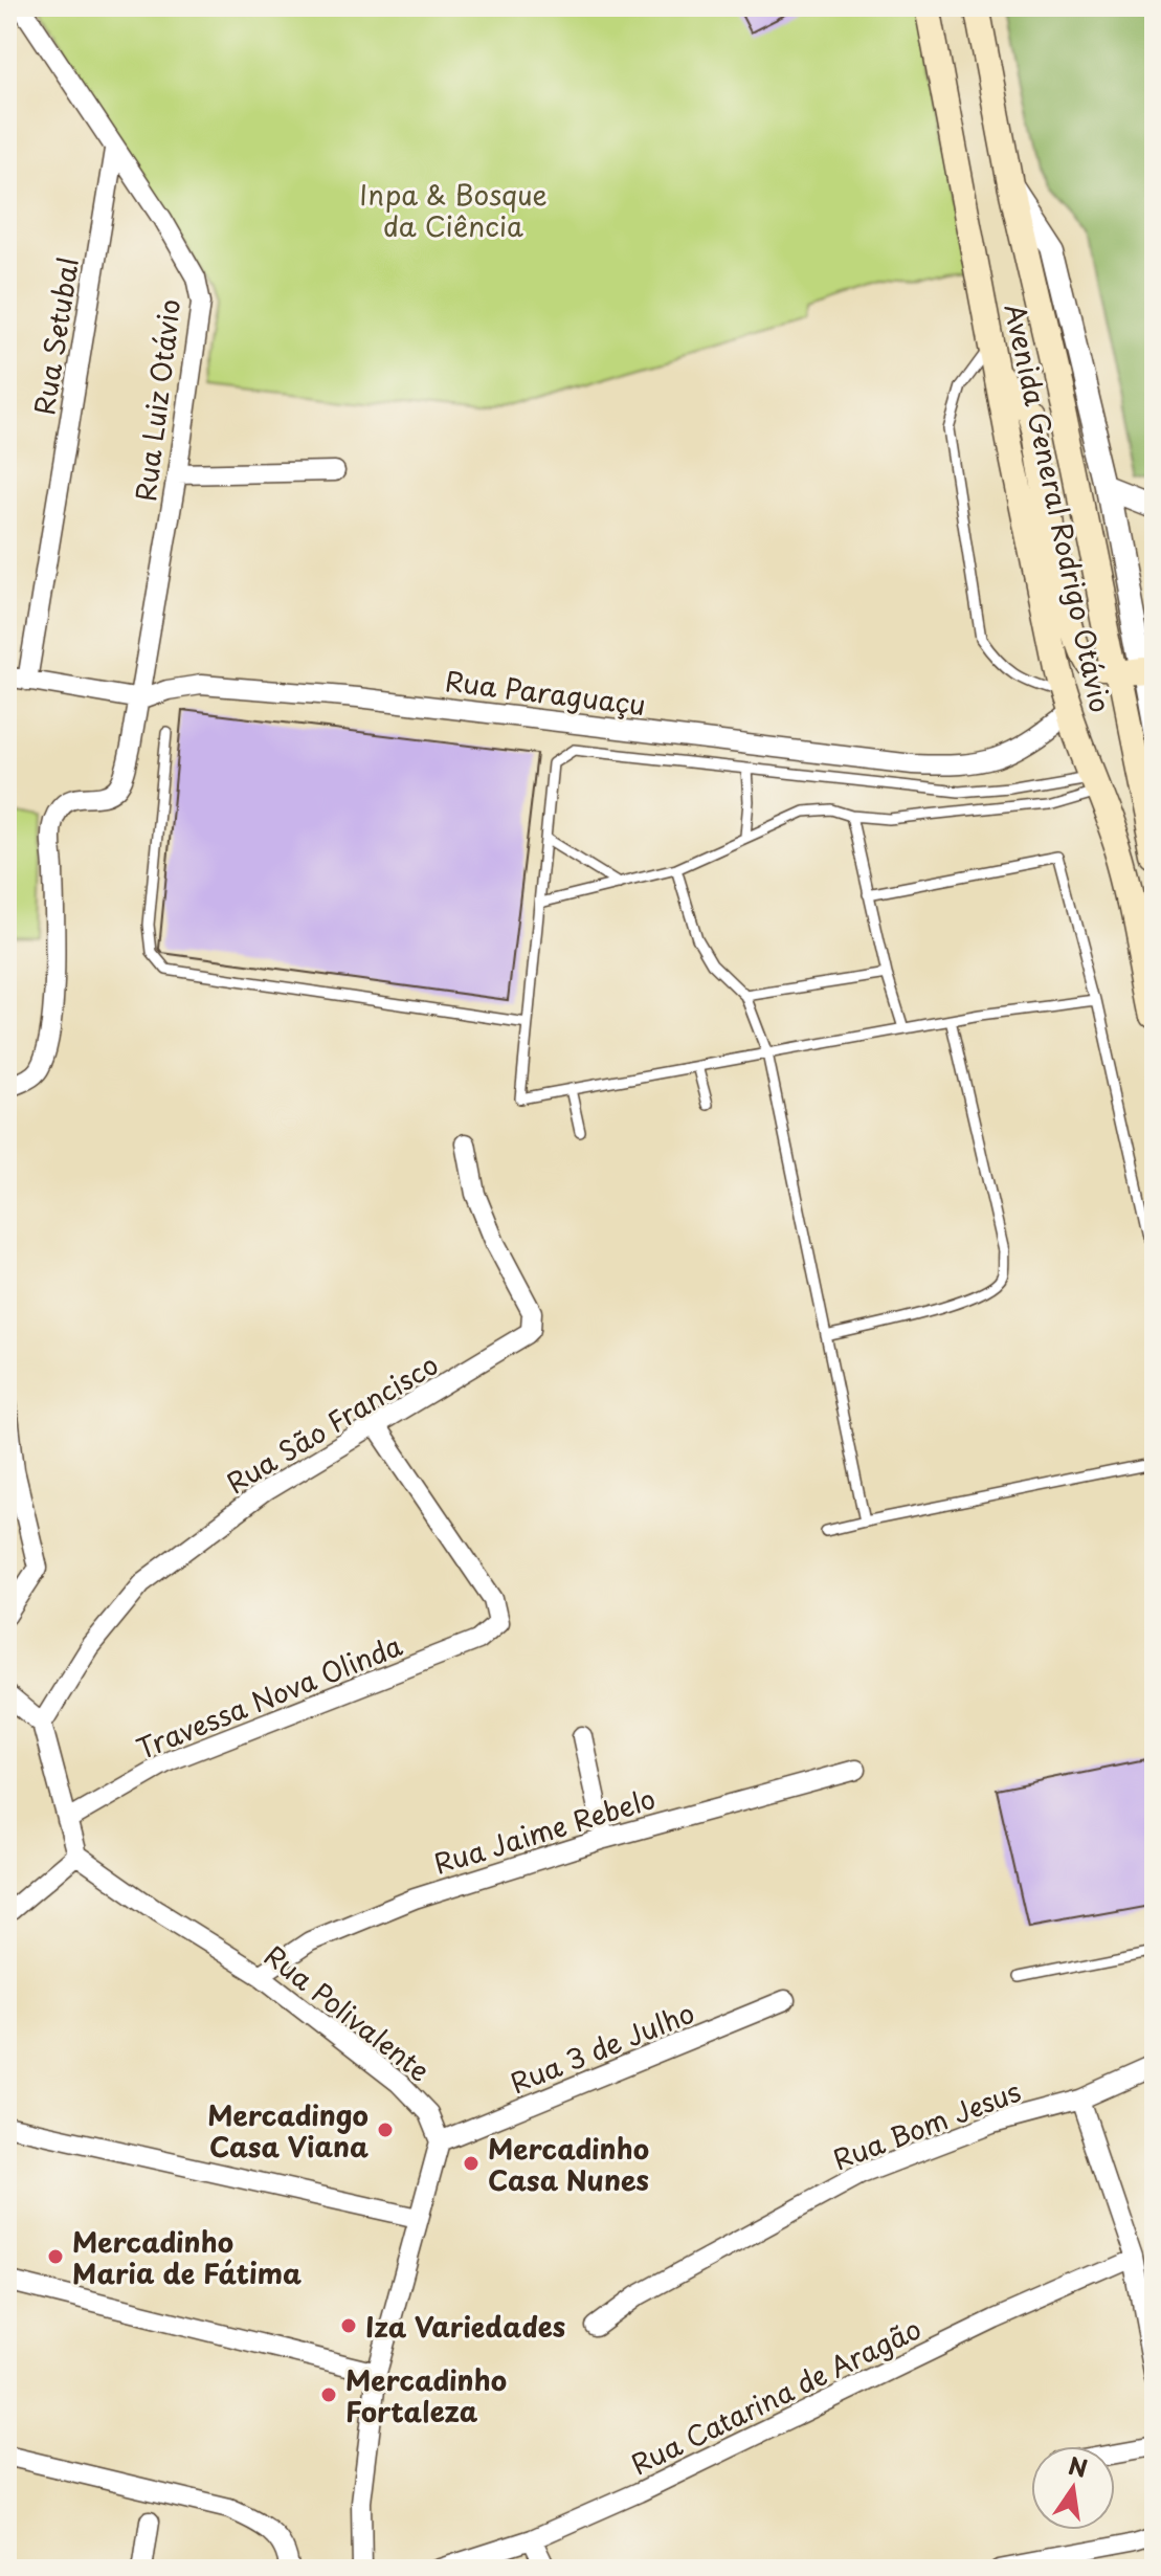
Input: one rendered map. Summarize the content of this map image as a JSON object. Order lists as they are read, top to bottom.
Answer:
{
  "streets": {
    "main road": ["Avenida General Rodrigo Otávio"],
    "street": [
      "Rua Setubal",
      "Rua Luiz Otávio",
      "Rua Paraguaçu",
      "Rua São Francisco",
      "Travessa Nova Olinda",
      "Rua Jaime Rebelo",
      "Rua Polivalente",
      "Rua 3 de Julho",
      "Rua Bom Jesus",
      "Rua Catarina de Aragão"
    ]
  },
  "crossings": [
    ["Rua Setubal", "Rua Luiz Otávio"],
    ["Rua Setubal", "Rua Paraguaçu"],
    ["Rua Luiz Otávio", "Rua Paraguaçu"],
    ["Avenida General Rodrigo Otávio", "Rua Paraguaçu"],
    ["Rua São Francisco", "Travessa Nova Olinda"],
    ["Rua Jaime Rebelo", "Rua Polivalente"],
    ["Rua Polivalente", "Rua 3 de Julho"]
  ],
  "parks": ["Inpa & Bosque da Ciência"],
  "places": [
    "Mercadingo Casa Viana",
    "Mercadinho Casa Nunes",
    "Mercadinho Maria de Fátima",
    "Iza Variedades",
    "Mercadinho Fortaleza"
  ],
  "north": "top"
}
